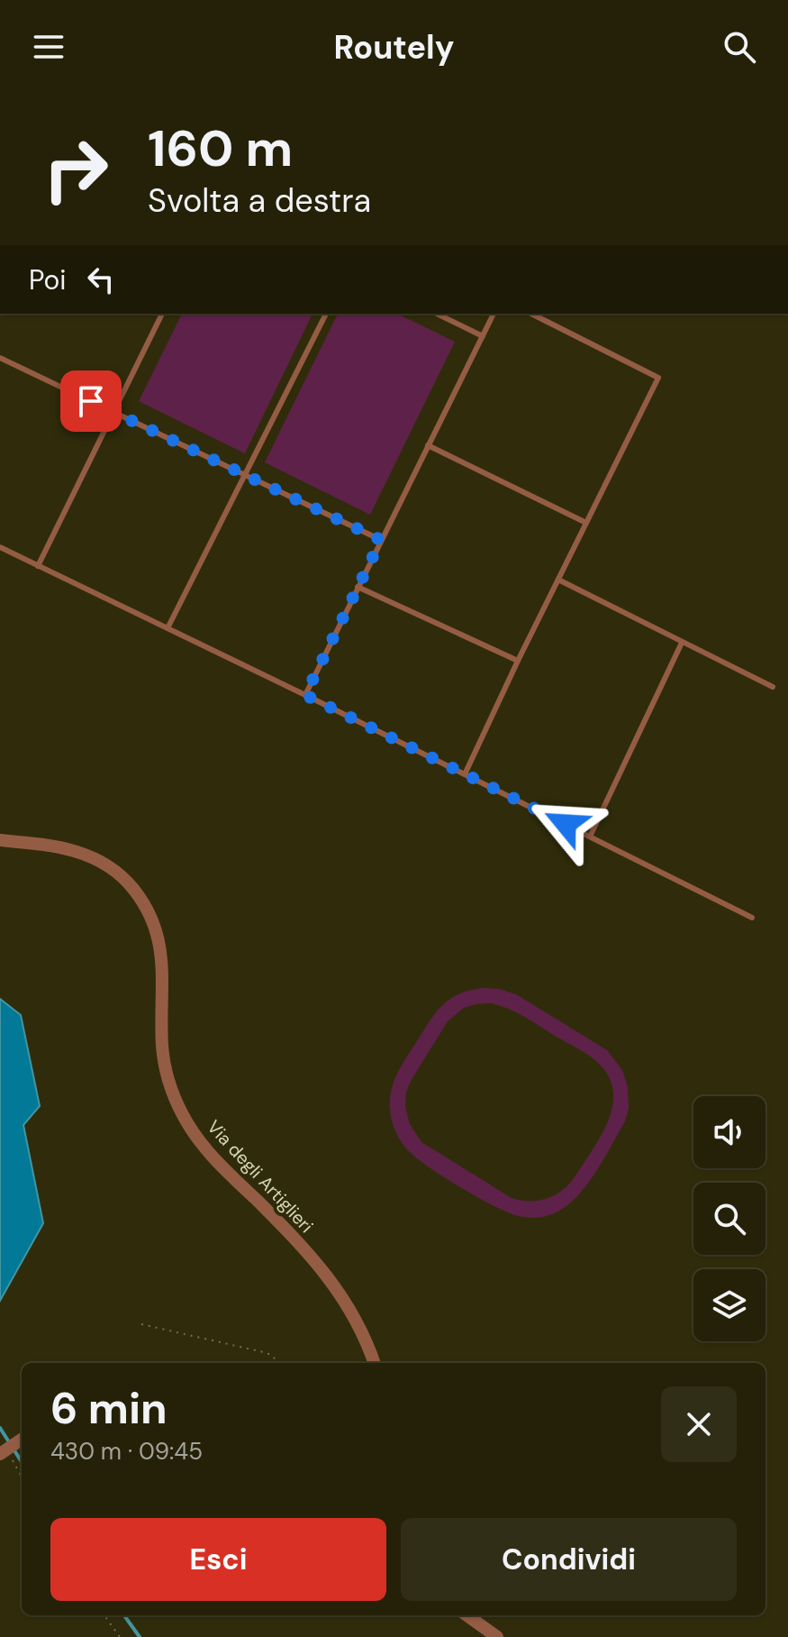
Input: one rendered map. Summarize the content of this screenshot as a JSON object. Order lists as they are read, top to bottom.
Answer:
{
  "streets": {
    "street": ["Via degli Artiglieri"]
  },
  "page": {
    "header": "Routely",
    "turn": ["160 m", "Svolta a destra"],
    "then": "Poi",
    "heading": ["6 min", "430 m · 09:45"],
    "buttons": ["Esci", "Condividi"]
  }
}
